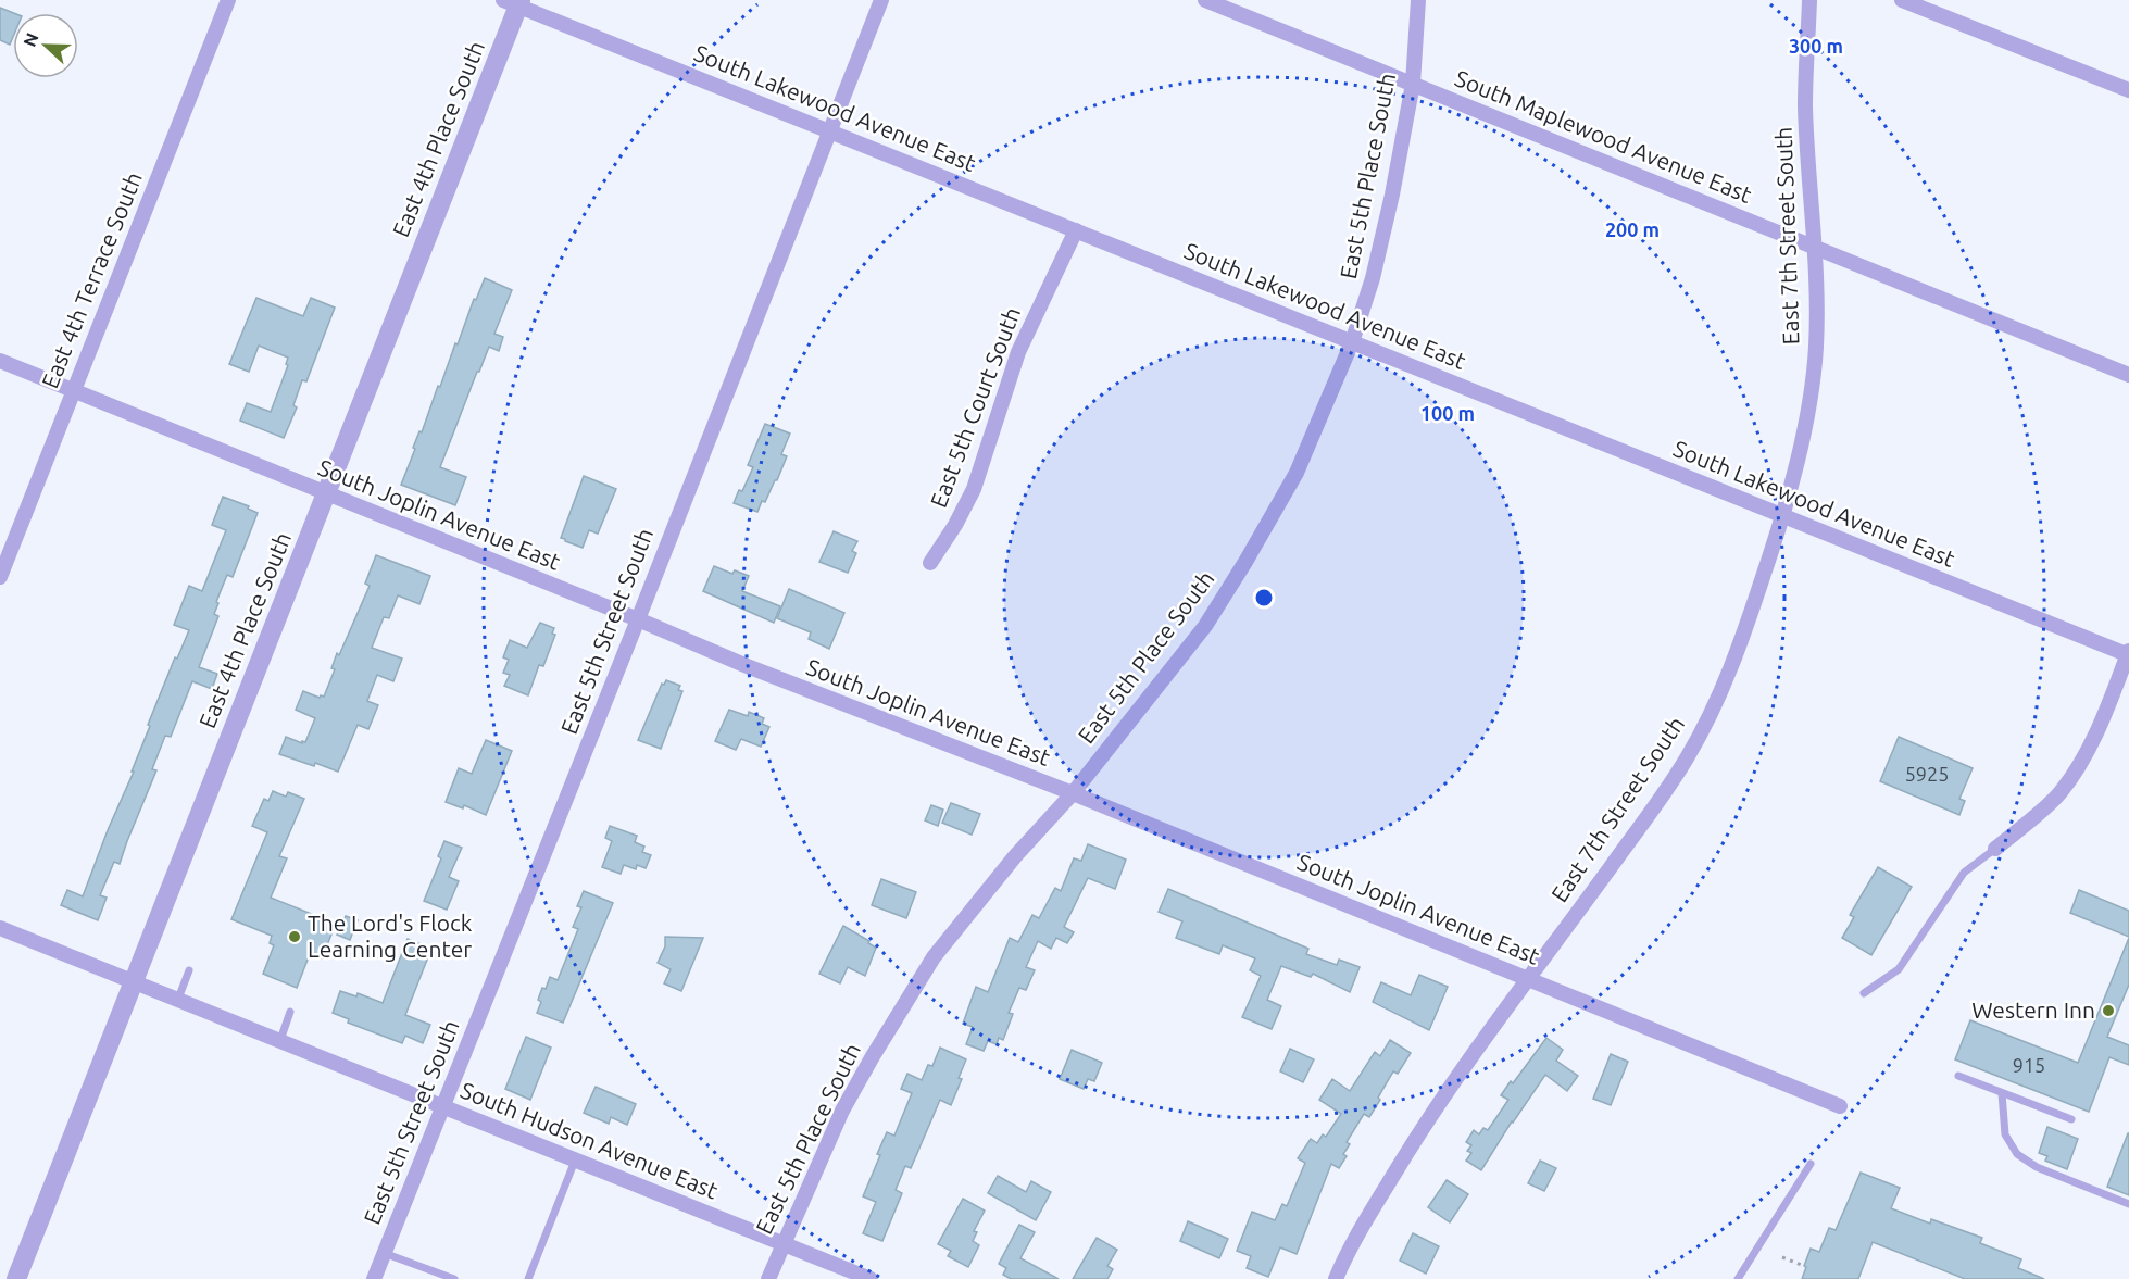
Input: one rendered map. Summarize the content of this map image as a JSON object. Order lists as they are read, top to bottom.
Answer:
{
  "streets": {
    "street": [
      "South Lakewood Avenue East",
      "South Maplewood Avenue East",
      "East 4th Place South",
      "East 5th Place South",
      "East 7th Street South",
      "East 4th Terrace South",
      "East 5th Court South",
      "South Joplin Avenue East",
      "East 5th Street South",
      "South Hudson Avenue East"
    ]
  },
  "crossings": [
    ["South Lakewood Avenue East", "East 4th Place South"],
    ["South Lakewood Avenue East", "East 5th Place South"],
    ["South Lakewood Avenue East", "East 7th Street South"],
    ["South Lakewood Avenue East", "East 5th Court South"],
    ["South Lakewood Avenue East", "East 5th Street South"],
    ["South Maplewood Avenue East", "East 5th Place South"],
    ["South Maplewood Avenue East", "East 7th Street South"],
    ["East 4th Place South", "South Joplin Avenue East"],
    ["East 4th Place South", "South Hudson Avenue East"],
    ["East 5th Place South", "South Joplin Avenue East"],
    ["East 5th Place South", "South Hudson Avenue East"],
    ["East 7th Street South", "South Joplin Avenue East"],
    ["East 4th Terrace South", "South Joplin Avenue East"],
    ["South Joplin Avenue East", "East 5th Street South"],
    ["East 5th Street South", "South Hudson Avenue East"]
  ],
  "places": ["The Lord's Flock Learning Center", "Western Inn"],
  "house_numbers": ["5925", "915"],
  "north": "left",
  "rings": ["300 m", "200 m", "100 m"]
}
